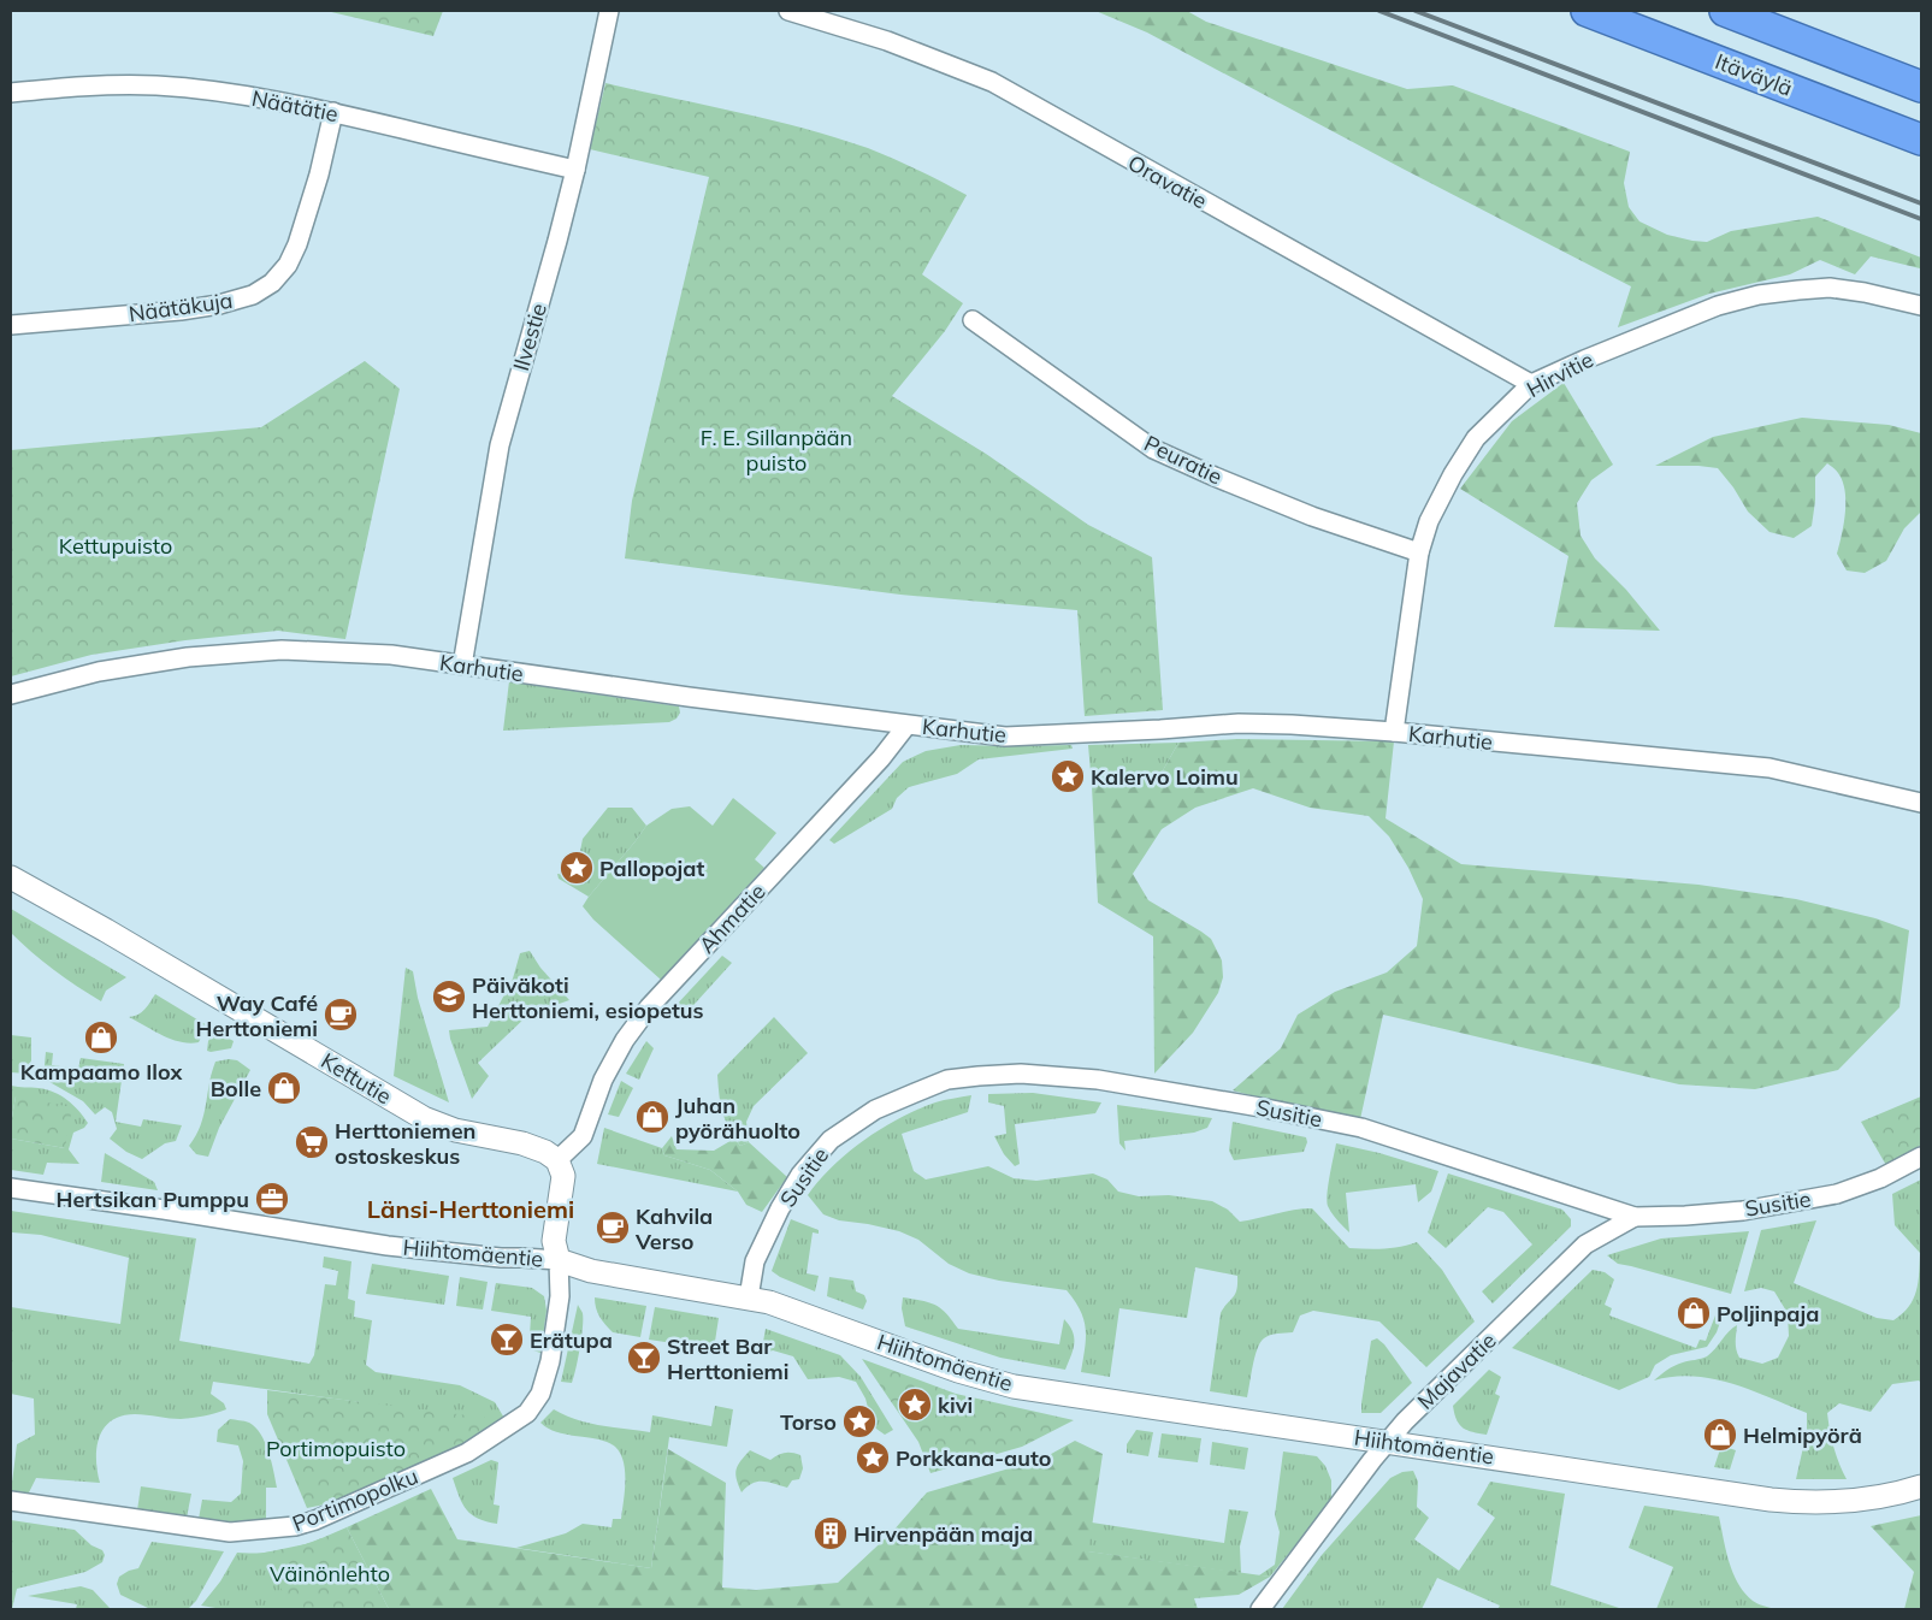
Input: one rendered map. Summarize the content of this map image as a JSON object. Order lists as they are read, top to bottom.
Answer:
{
  "streets": {
    "highway": ["Itäväylä"],
    "street": [
      "Näätätie",
      "Oravatie",
      "Näätäkuja",
      "Ilvestie",
      "Hirvitie",
      "Peuratie",
      "Karhutie",
      "Ahmatie",
      "Kettutie",
      "Susitie",
      "Hiihtomäentie",
      "Majavatie",
      "Portimopolku"
    ]
  },
  "crossings": [
    ["Näätätie", "Näätäkuja"],
    ["Näätätie", "Ilvestie"],
    ["Oravatie", "Hirvitie"],
    ["Ilvestie", "Karhutie"],
    ["Hirvitie", "Peuratie"],
    ["Hirvitie", "Karhutie"],
    ["Karhutie", "Ahmatie"],
    ["Ahmatie", "Kettutie"],
    ["Susitie", "Hiihtomäentie"],
    ["Susitie", "Majavatie"],
    ["Hiihtomäentie", "Majavatie"],
    ["Hiihtomäentie", "Portimopolku"]
  ],
  "districts": ["Länsi-Herttoniemi"],
  "parks": [
    "F. E. Sillanpään puisto",
    "Kettupuisto",
    "Portimopuisto",
    "Väinönlehto"
  ],
  "places": {
    "place": [
      "Kalervo Loimu",
      "Pallopojat",
      "kivi",
      "Torso",
      "Porkkana-auto"
    ],
    "school or university": ["Päiväkoti Herttoniemi, esiopetus"],
    "cafe": ["Way Café Herttoniemi", "Kahvila Verso"],
    "shop": [
      "Kampaamo Ilox",
      "Bolle",
      "Juhan pyörähuolto",
      "Poljinpaja",
      "Helmipyörä"
    ],
    "supermarket": ["Herttoniemen ostoskeskus"],
    "office": ["Hertsikan Pumppu"],
    "bar": ["Erätupa", "Street Bar Herttoniemi"],
    "building": ["Hirvenpään maja"]
  }
}
